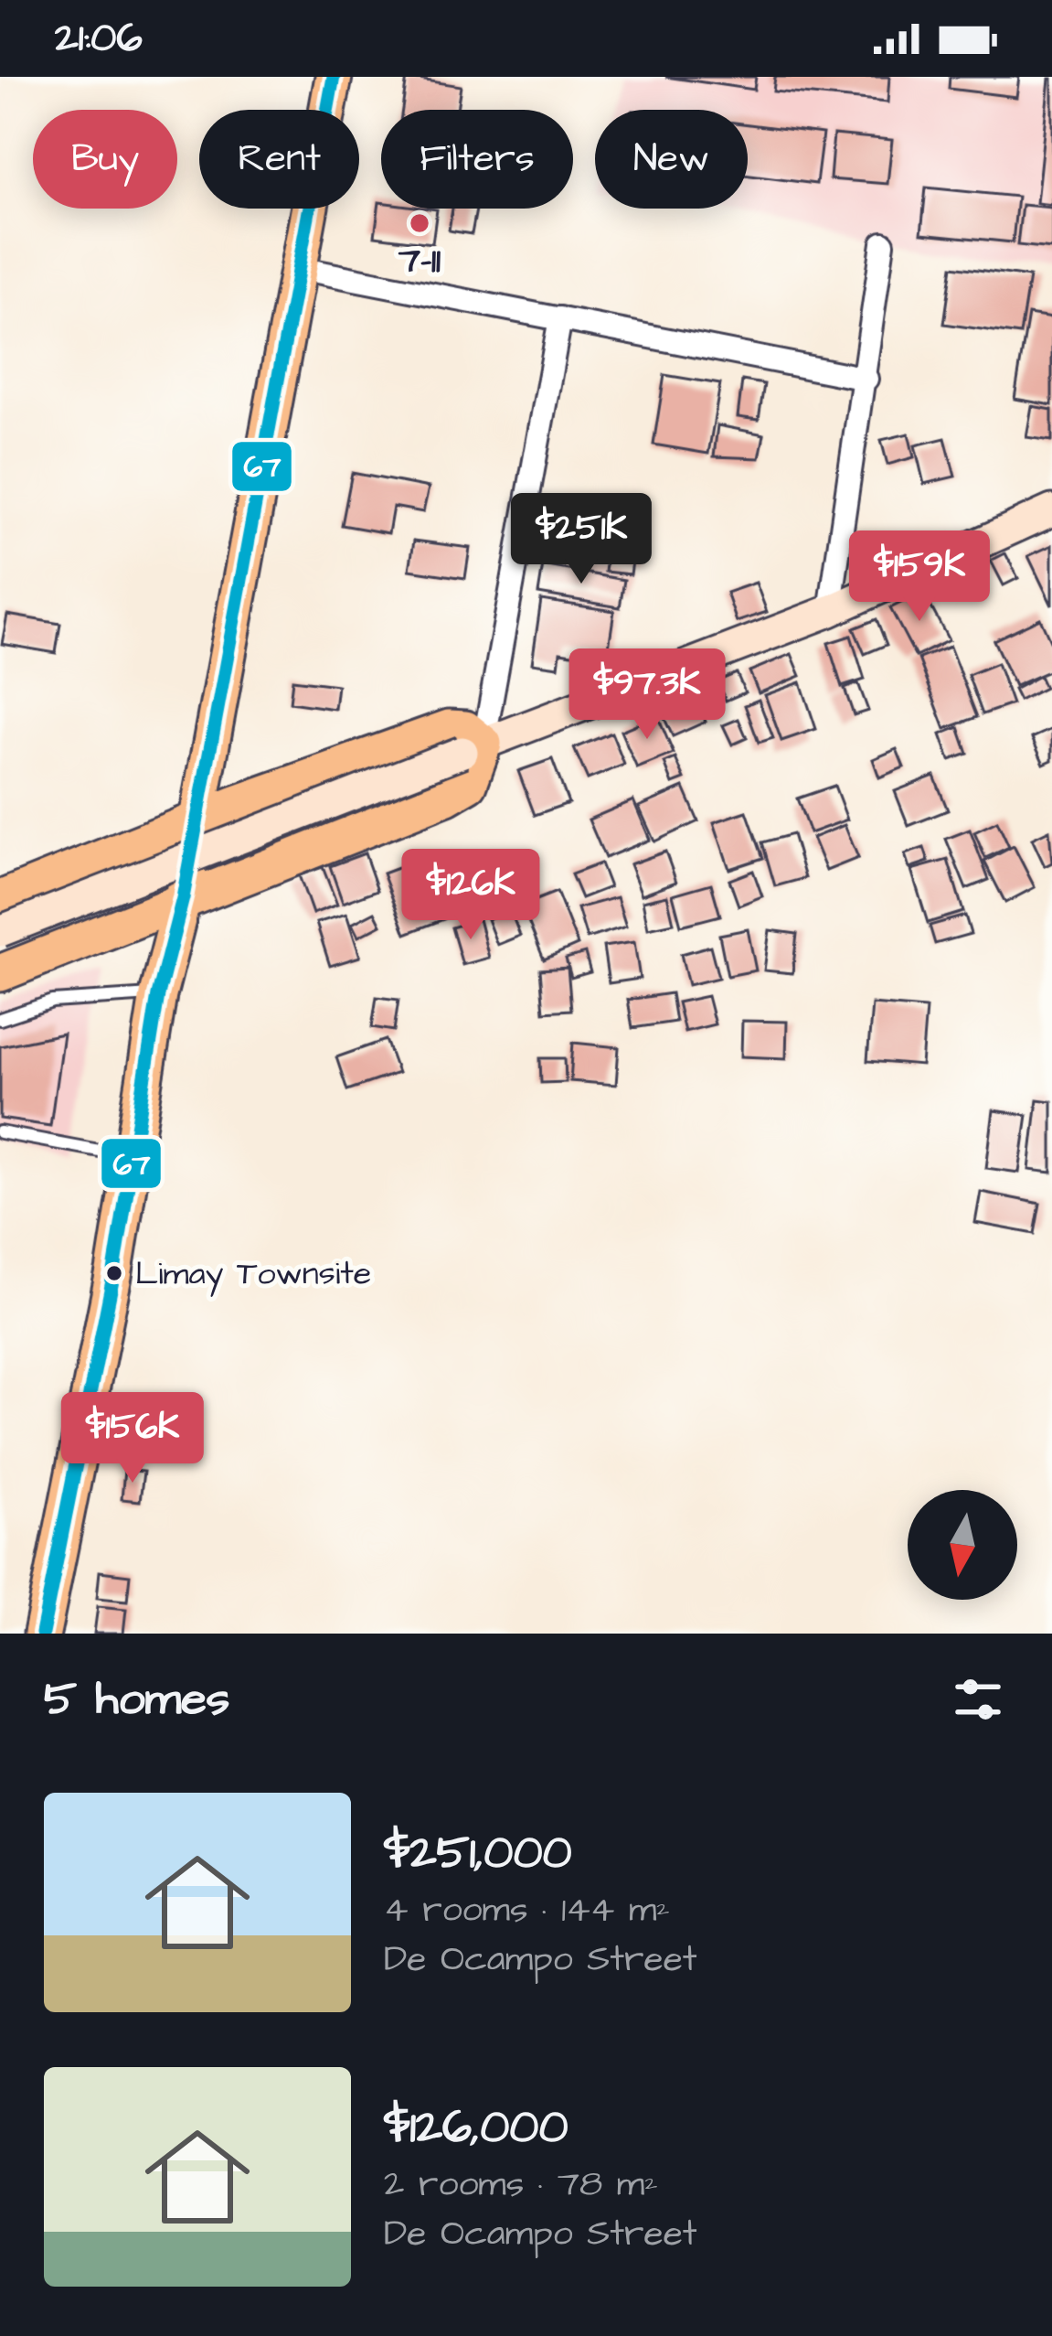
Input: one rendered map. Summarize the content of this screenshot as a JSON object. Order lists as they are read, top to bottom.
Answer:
{
  "places": ["7-11", "Limay Townsite"],
  "lines": ["transit line 67"],
  "north": "bottom",
  "page": {
    "status": "21:06",
    "chip": [
      "Buy",
      "Rent",
      "Filters",
      "New"
    ],
    "price": [
      "$251K",
      "$159K",
      "$97.3K",
      "$126K",
      "$156K"
    ],
    "heading": "5 homes",
    "list": [
      {
        "name": "$251,000",
        "note": "4 rooms · 144 m² · De Ocampo Street"
      },
      {
        "name": "$126,000",
        "note": "2 rooms · 78 m² · De Ocampo Street"
      }
    ]
  }
}
